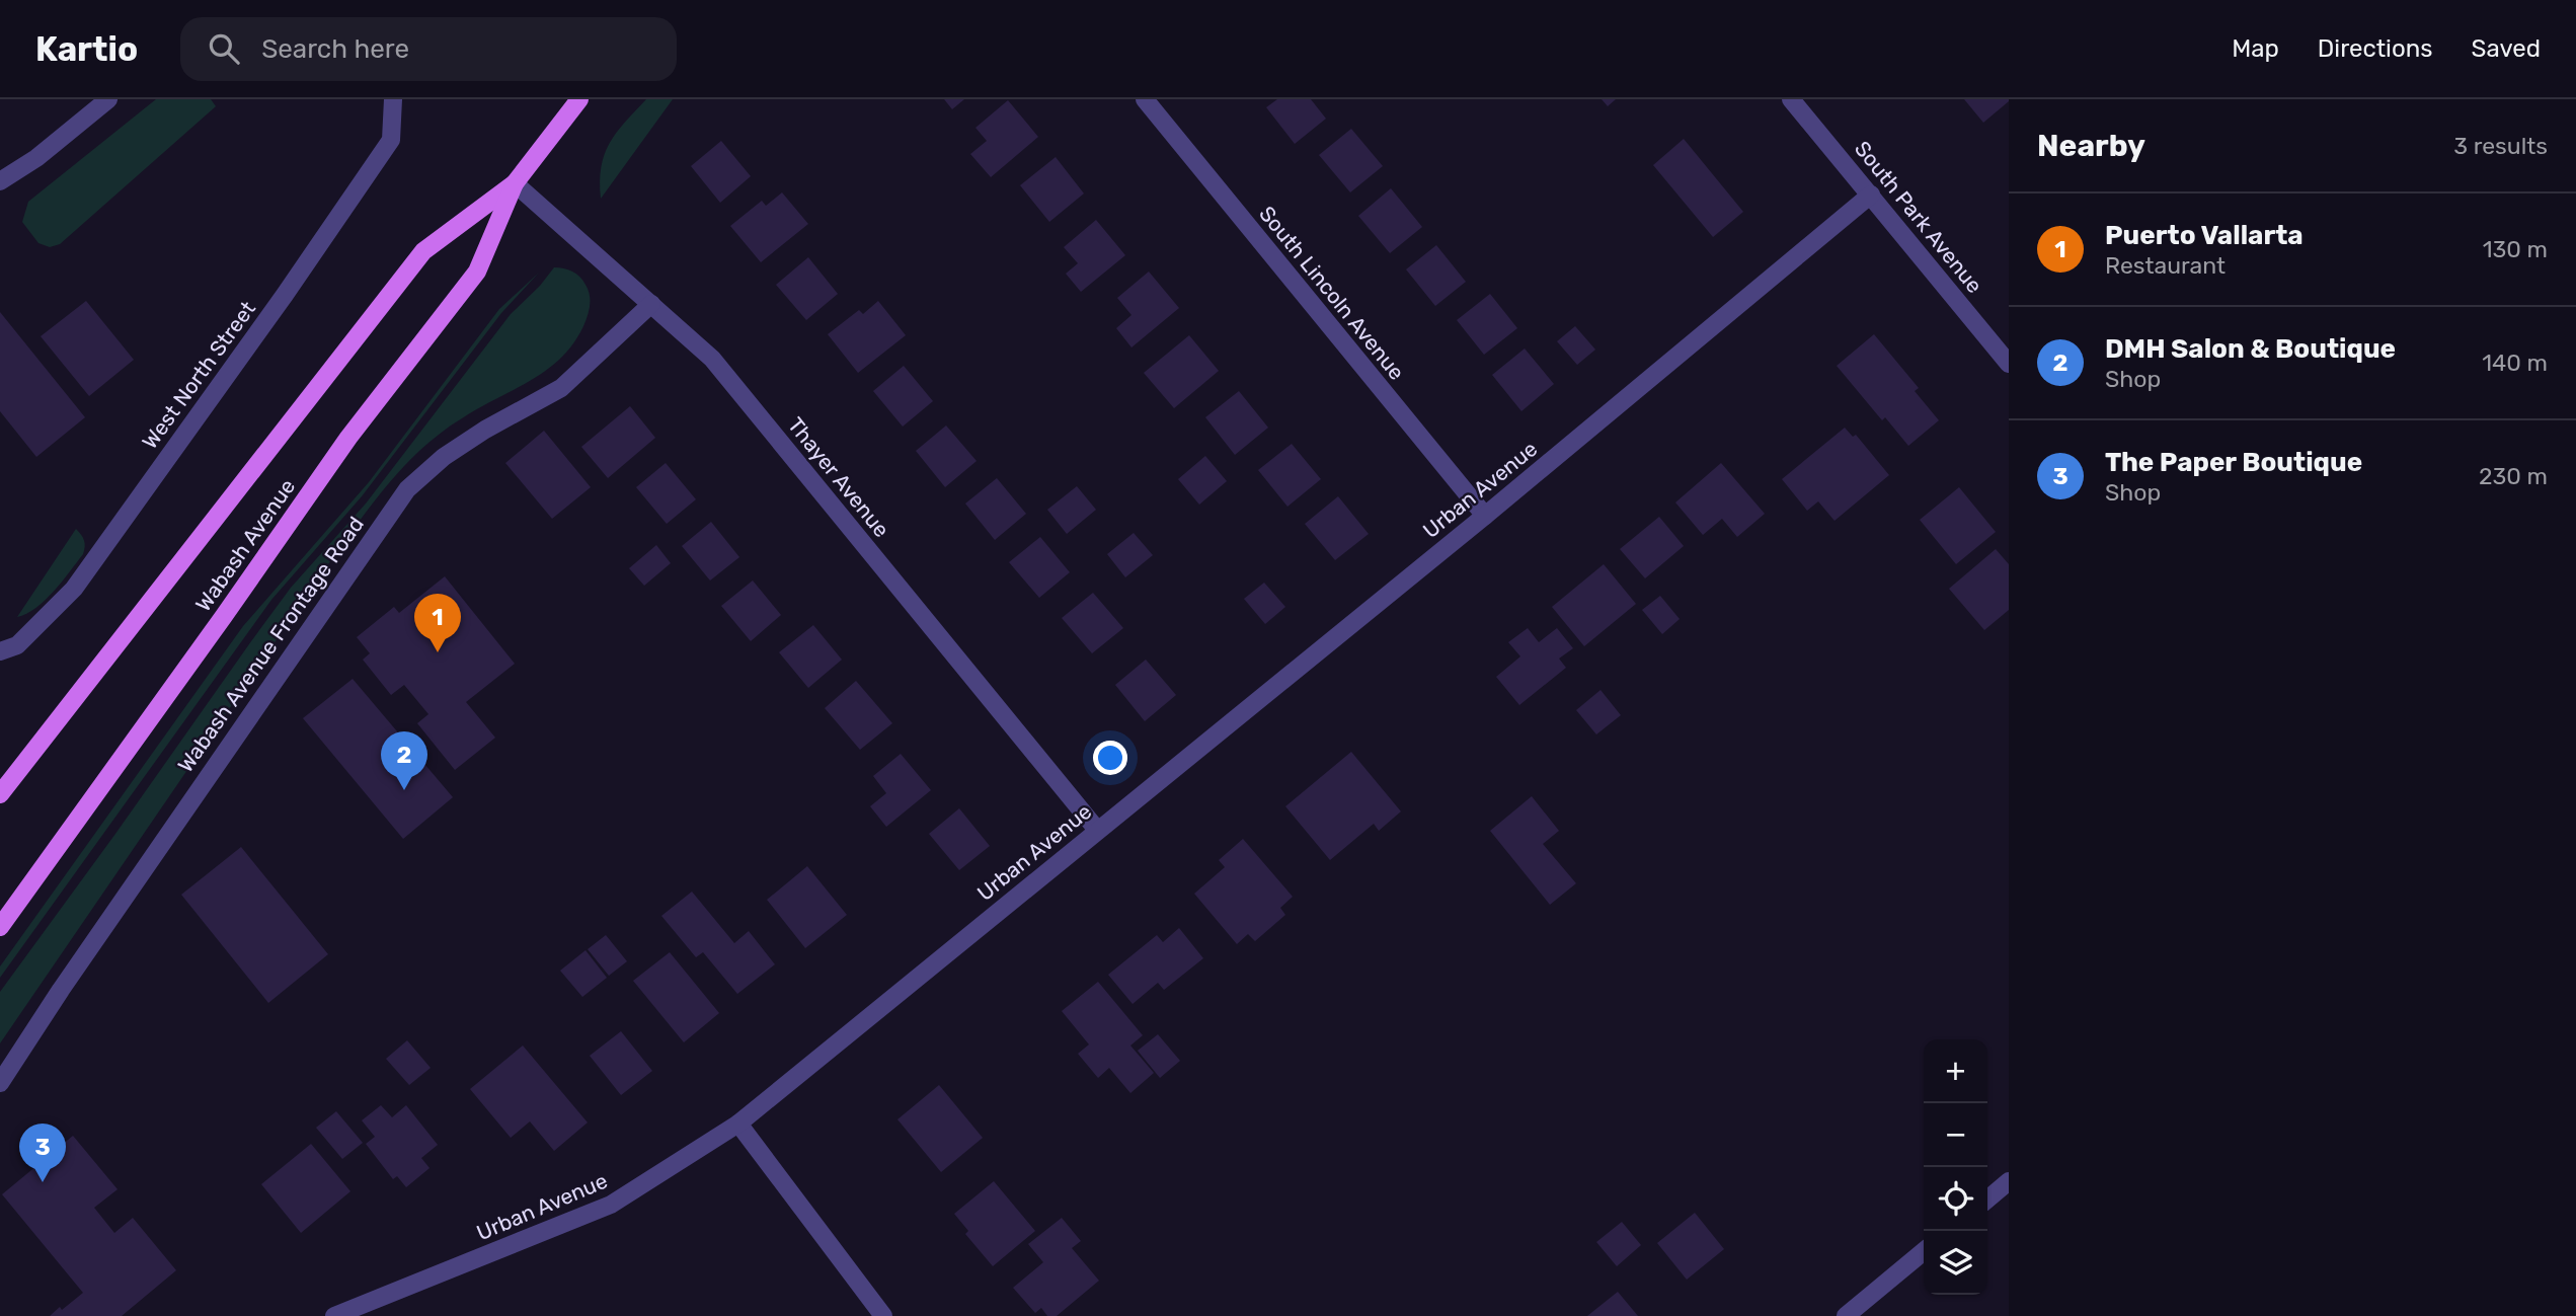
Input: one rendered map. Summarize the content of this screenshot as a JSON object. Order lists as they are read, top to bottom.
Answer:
{
  "streets": {
    "main road": ["Wabash Avenue"],
    "street": [
      "South Park Avenue",
      "South Lincoln Avenue",
      "West North Street",
      "Thayer Avenue",
      "Urban Avenue",
      "Wabash Avenue Frontage Road"
    ]
  },
  "crossings": [
    ["South Park Avenue", "Urban Avenue"],
    ["South Lincoln Avenue", "Urban Avenue"],
    ["Thayer Avenue", "Urban Avenue"],
    ["Thayer Avenue", "Wabash Avenue"],
    ["Thayer Avenue", "Wabash Avenue Frontage Road"]
  ],
  "page": {
    "header": "Kartio",
    "search": "Search here",
    "nav": ["Map", "Directions", "Saved"],
    "heading": ["Nearby", "3 results"],
    "list": [
      {
        "mark": "1",
        "name": "Puerto Vallarta",
        "note": "Restaurant",
        "value": "130 m"
      },
      {
        "mark": "2",
        "name": "DMH Salon & Boutique",
        "note": "Shop",
        "value": "140 m"
      },
      {
        "mark": "3",
        "name": "The Paper Boutique",
        "note": "Shop",
        "value": "230 m"
      }
    ],
    "pins": ["1", "2", "3"],
    "map_buttons": ["+", "−"]
  }
}
